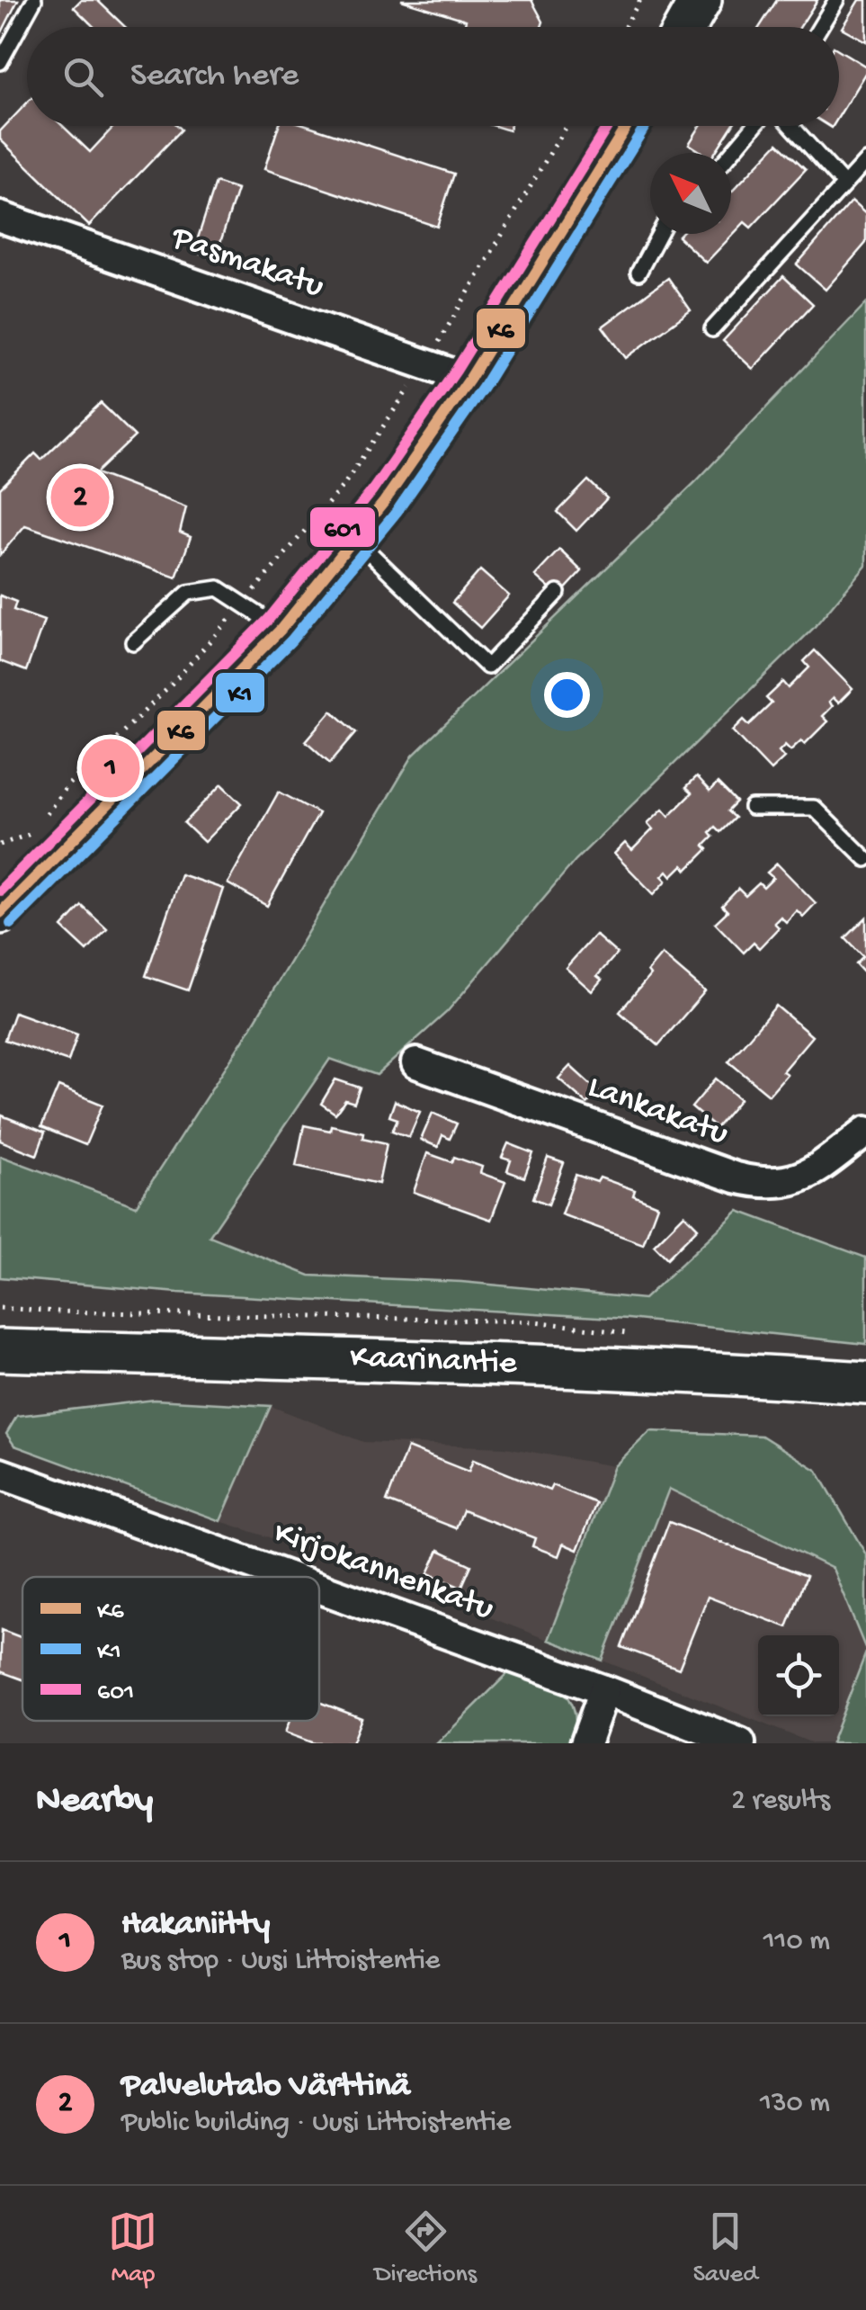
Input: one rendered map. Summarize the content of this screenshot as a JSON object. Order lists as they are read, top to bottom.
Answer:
{
  "streets": {
    "street": [
      "Pasmakatu",
      "Lankakatu",
      "Kaarinantie",
      "Kirjokannenkatu"
    ]
  },
  "lines": ["transit line K6", "transit line K1", "transit line 601"],
  "legend": ["K6", "K1", "601"],
  "north": "top left",
  "page": {
    "search": "Search here",
    "pins": ["2", "1"],
    "heading": ["Nearby", "2 results"],
    "list": [
      {
        "mark": "1",
        "name": "Hakaniitty",
        "note": "Bus stop · Uusi Littoistentie",
        "value": "110 m"
      },
      {
        "mark": "2",
        "name": "Palvelutalo Värttinä",
        "note": "Public building · Uusi Littoistentie",
        "value": "130 m"
      }
    ],
    "nav": ["Map", "Directions", "Saved"]
  }
}
